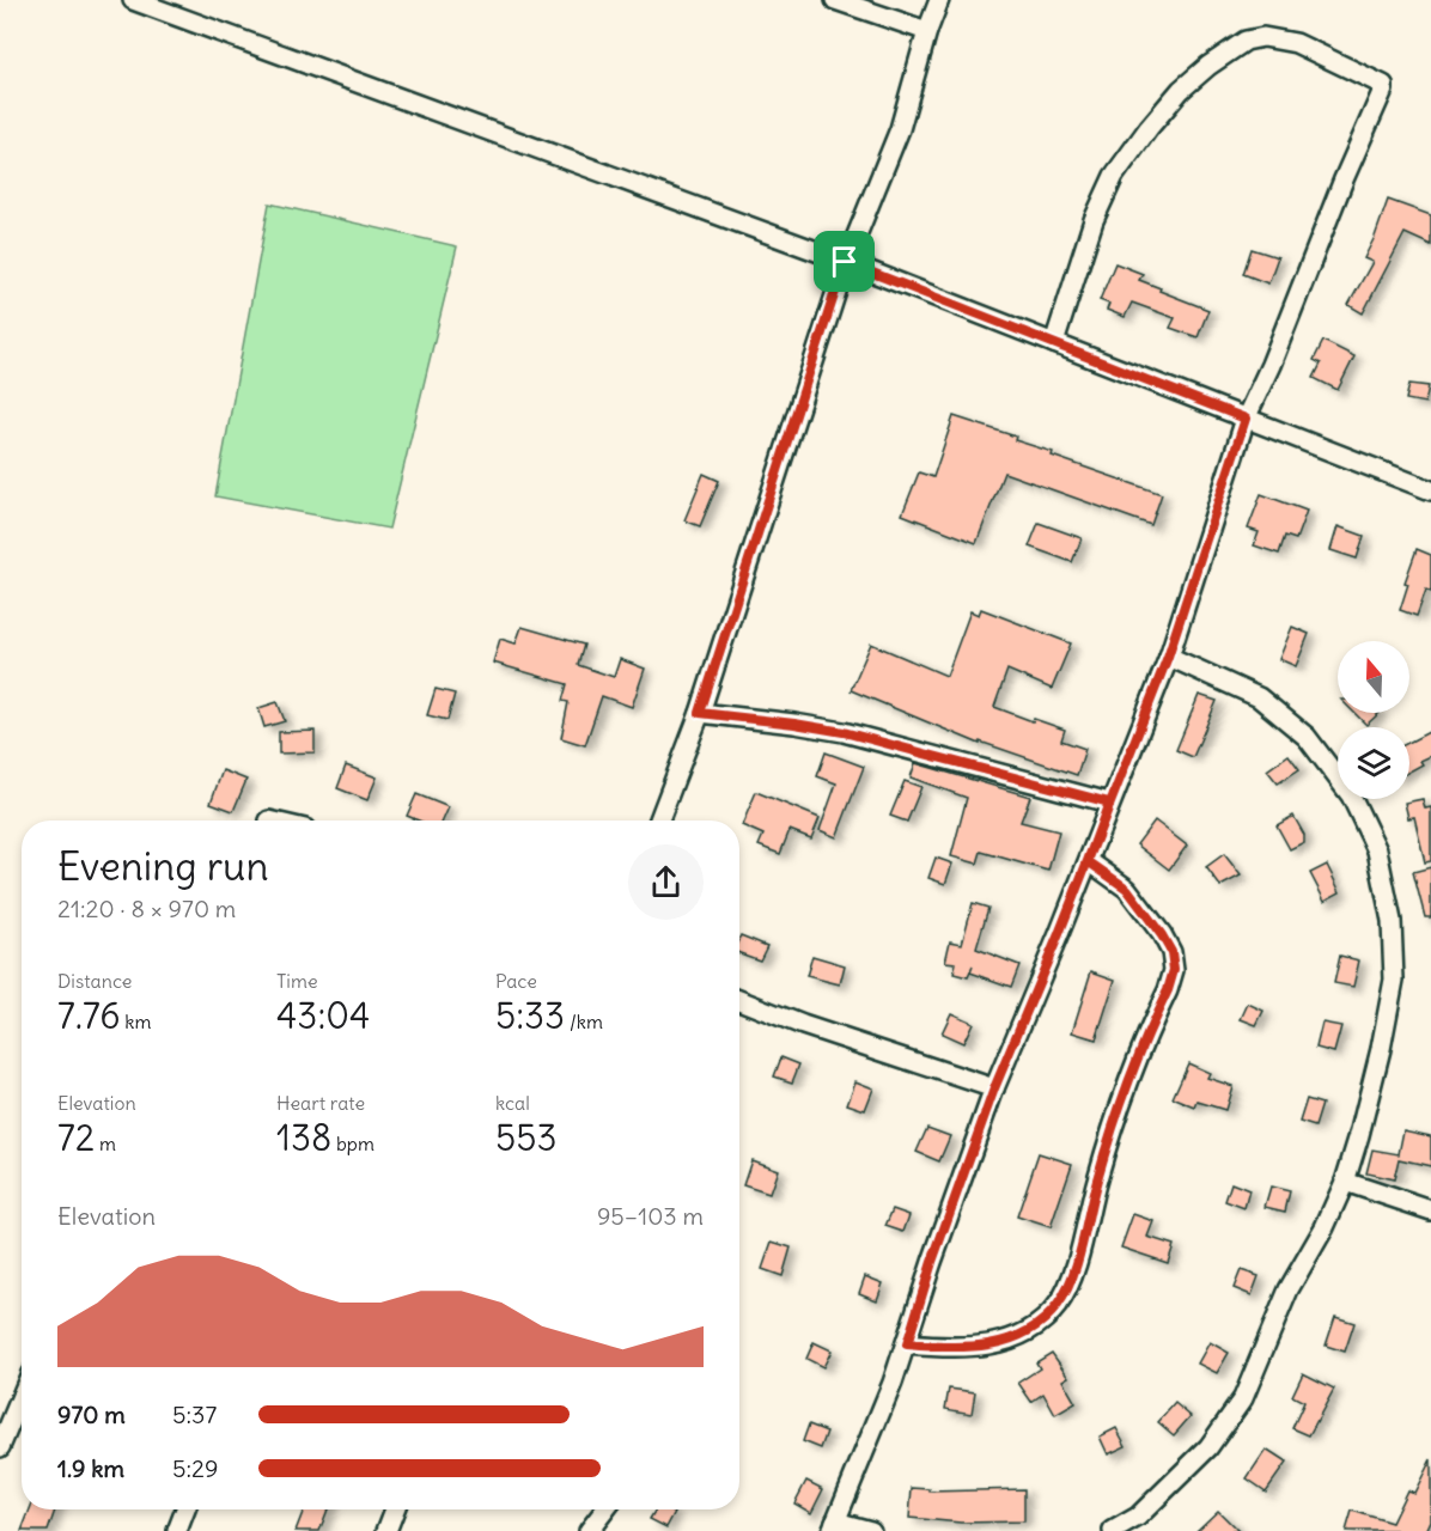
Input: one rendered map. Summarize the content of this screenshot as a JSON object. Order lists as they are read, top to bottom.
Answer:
{
  "north": "top",
  "page": {
    "heading": ["Evening run", "21:20 · 8 × 970 m"],
    "stats": [
      ["Distance", "7.76 km"],
      ["Time", "43:04"],
      ["Pace", "5:33 /km"],
      ["Elevation", "72 m"],
      ["Heart rate", "138 bpm"],
      ["kcal", "553"]
    ],
    "chart": ["Elevation", "95–103 m"],
    "list": [
      {
        "name": "970 m",
        "note": "5:37"
      },
      {
        "name": "1.9 km",
        "note": "5:29"
      }
    ]
  }
}
